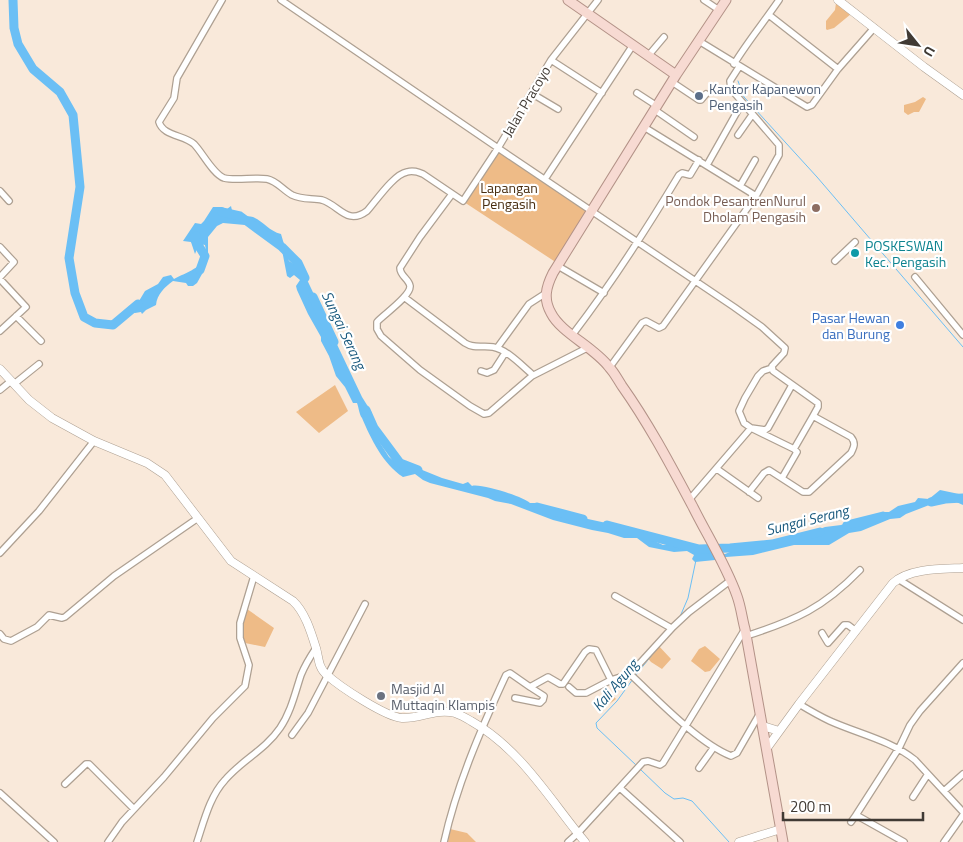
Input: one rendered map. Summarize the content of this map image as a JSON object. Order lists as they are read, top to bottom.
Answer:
{
  "streets": {
    "street": ["Jalan Pracoyo"]
  },
  "water": ["Sungai Serang", "Kali Agung"],
  "parks": ["Lapangan Pengasih"],
  "places": [
    "Kantor Kapanewon Pengasih",
    "Pondok PesantrenNurul Dholam Pengasih",
    "POSKESWAN Kec. Pengasih",
    "Pasar Hewan dan Burung",
    "Masjid Al Muttaqin Klampis"
  ],
  "scale_bar": "200 m",
  "north": "bottom right"
}
